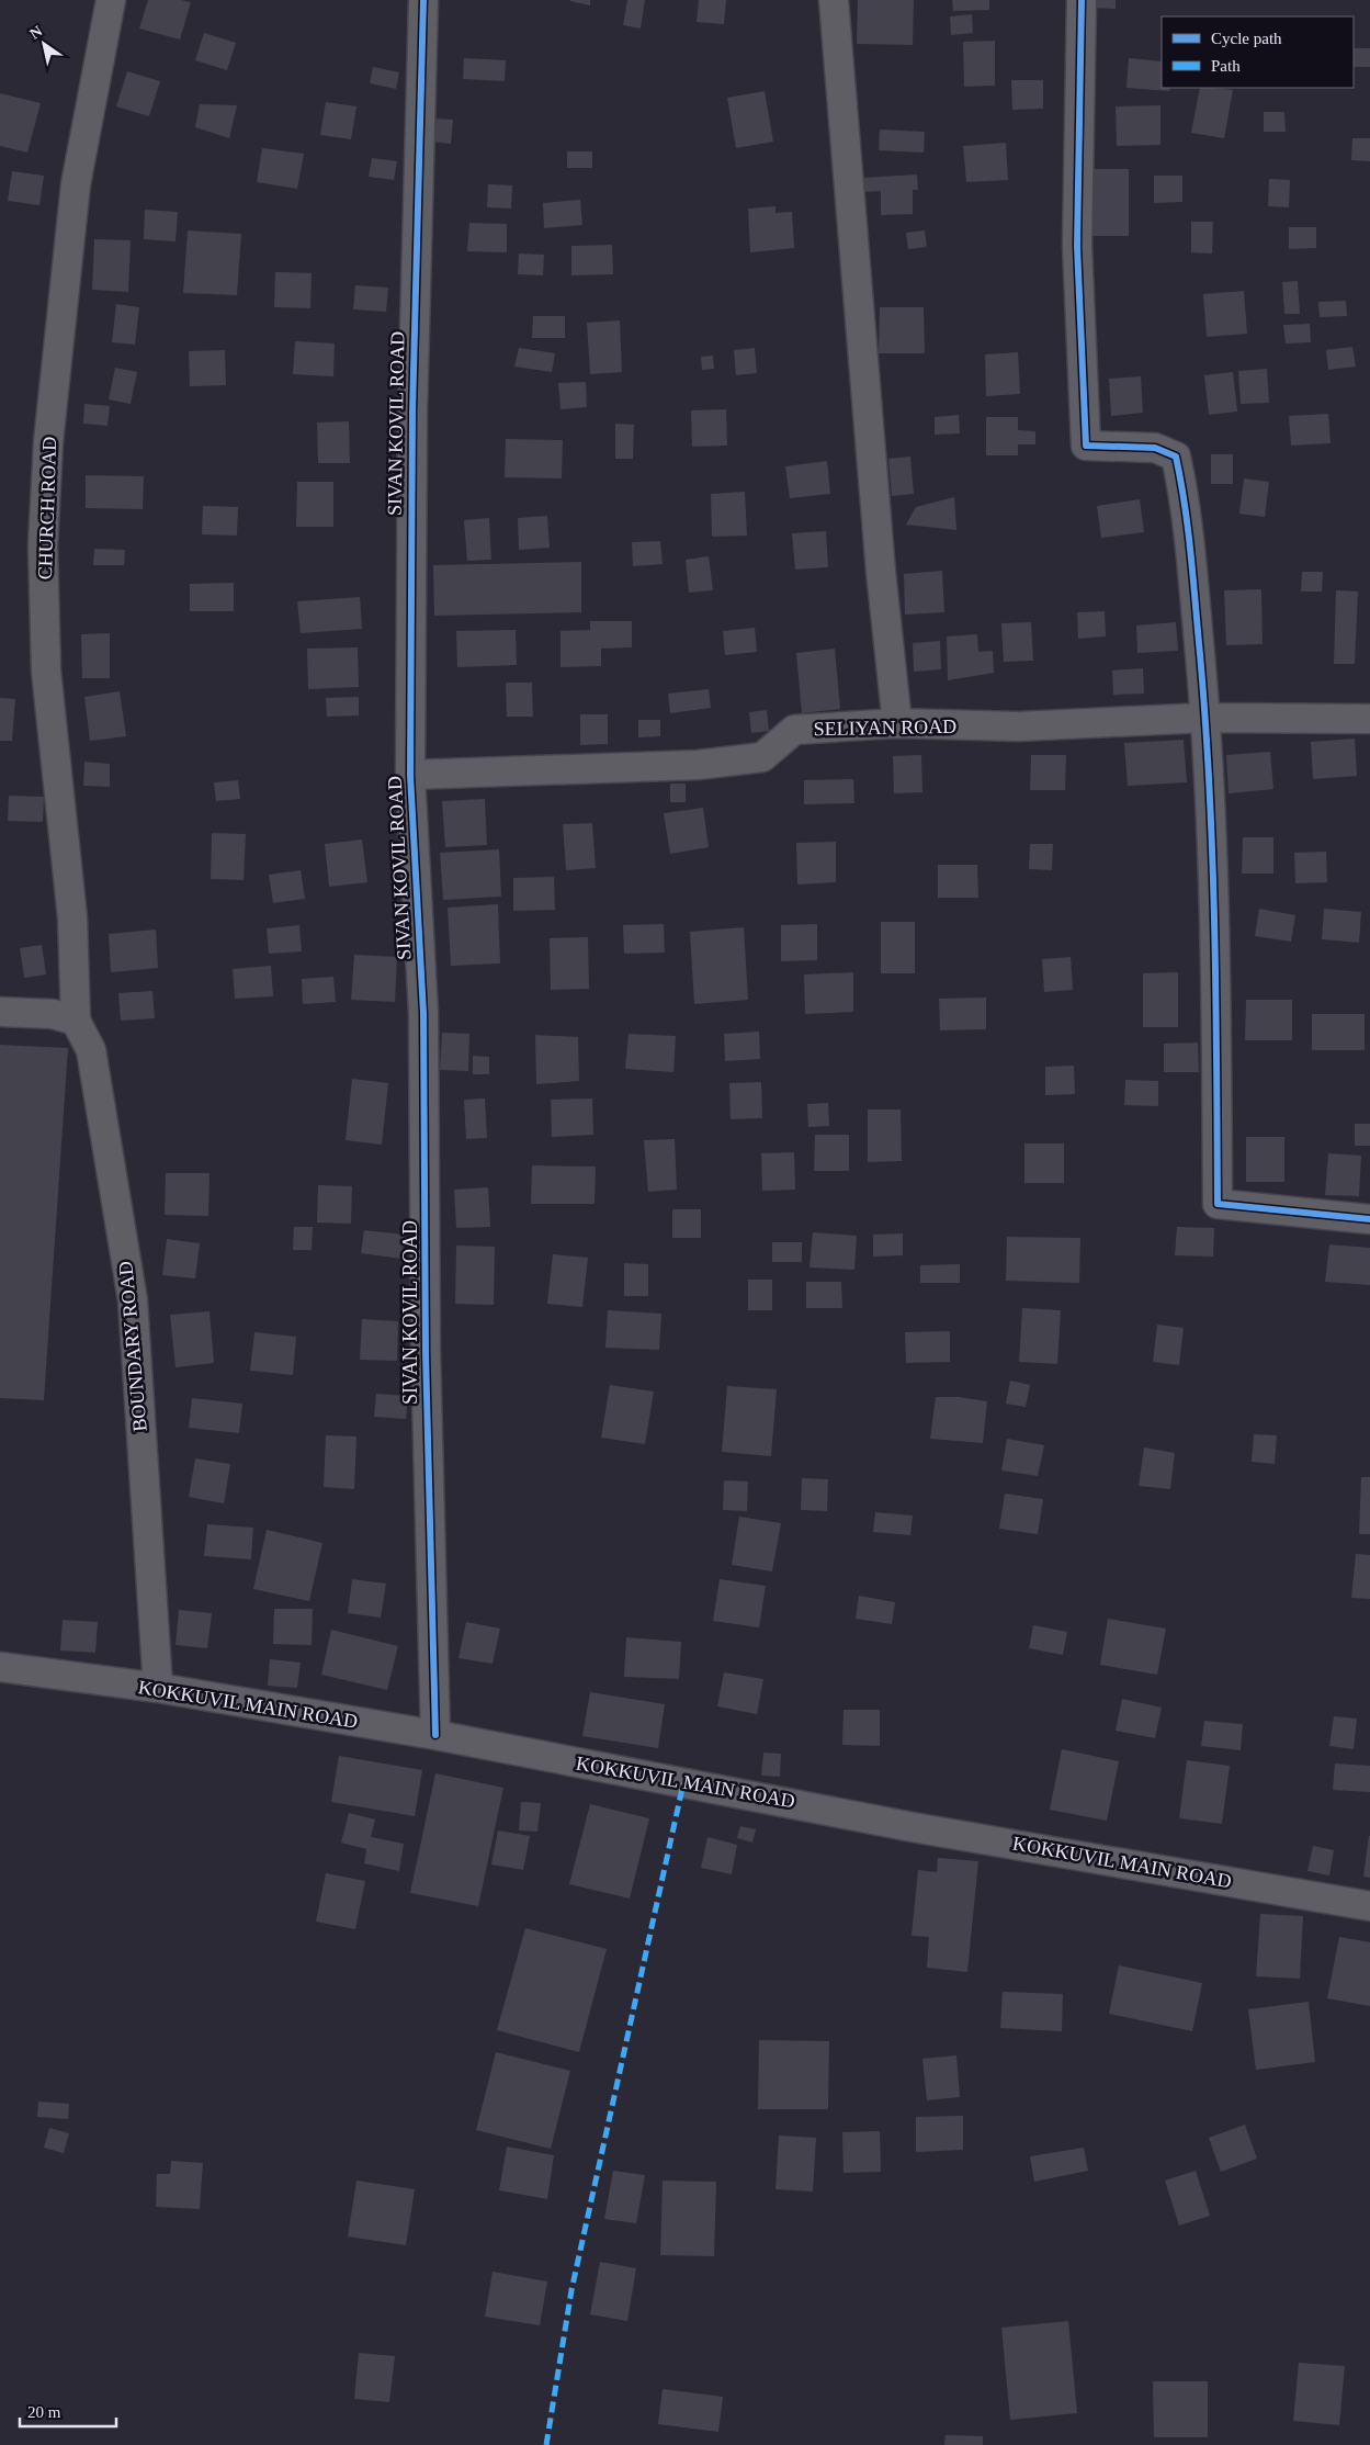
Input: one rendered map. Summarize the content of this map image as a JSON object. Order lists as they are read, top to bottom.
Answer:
{
  "streets": {
    "street": [
      "SIVAN KOVIL ROAD",
      "CHURCH ROAD",
      "SELIYAN ROAD",
      "BOUNDARY ROAD",
      "KOKKUVIL MAIN ROAD"
    ]
  },
  "crossings": [
    ["SIVAN KOVIL ROAD", "SELIYAN ROAD"],
    ["SIVAN KOVIL ROAD", "KOKKUVIL MAIN ROAD"],
    ["CHURCH ROAD", "BOUNDARY ROAD"],
    ["BOUNDARY ROAD", "KOKKUVIL MAIN ROAD"]
  ],
  "legend": ["Cycle path", "Path"],
  "scale_bar": "20 m",
  "north": "top left"
}
